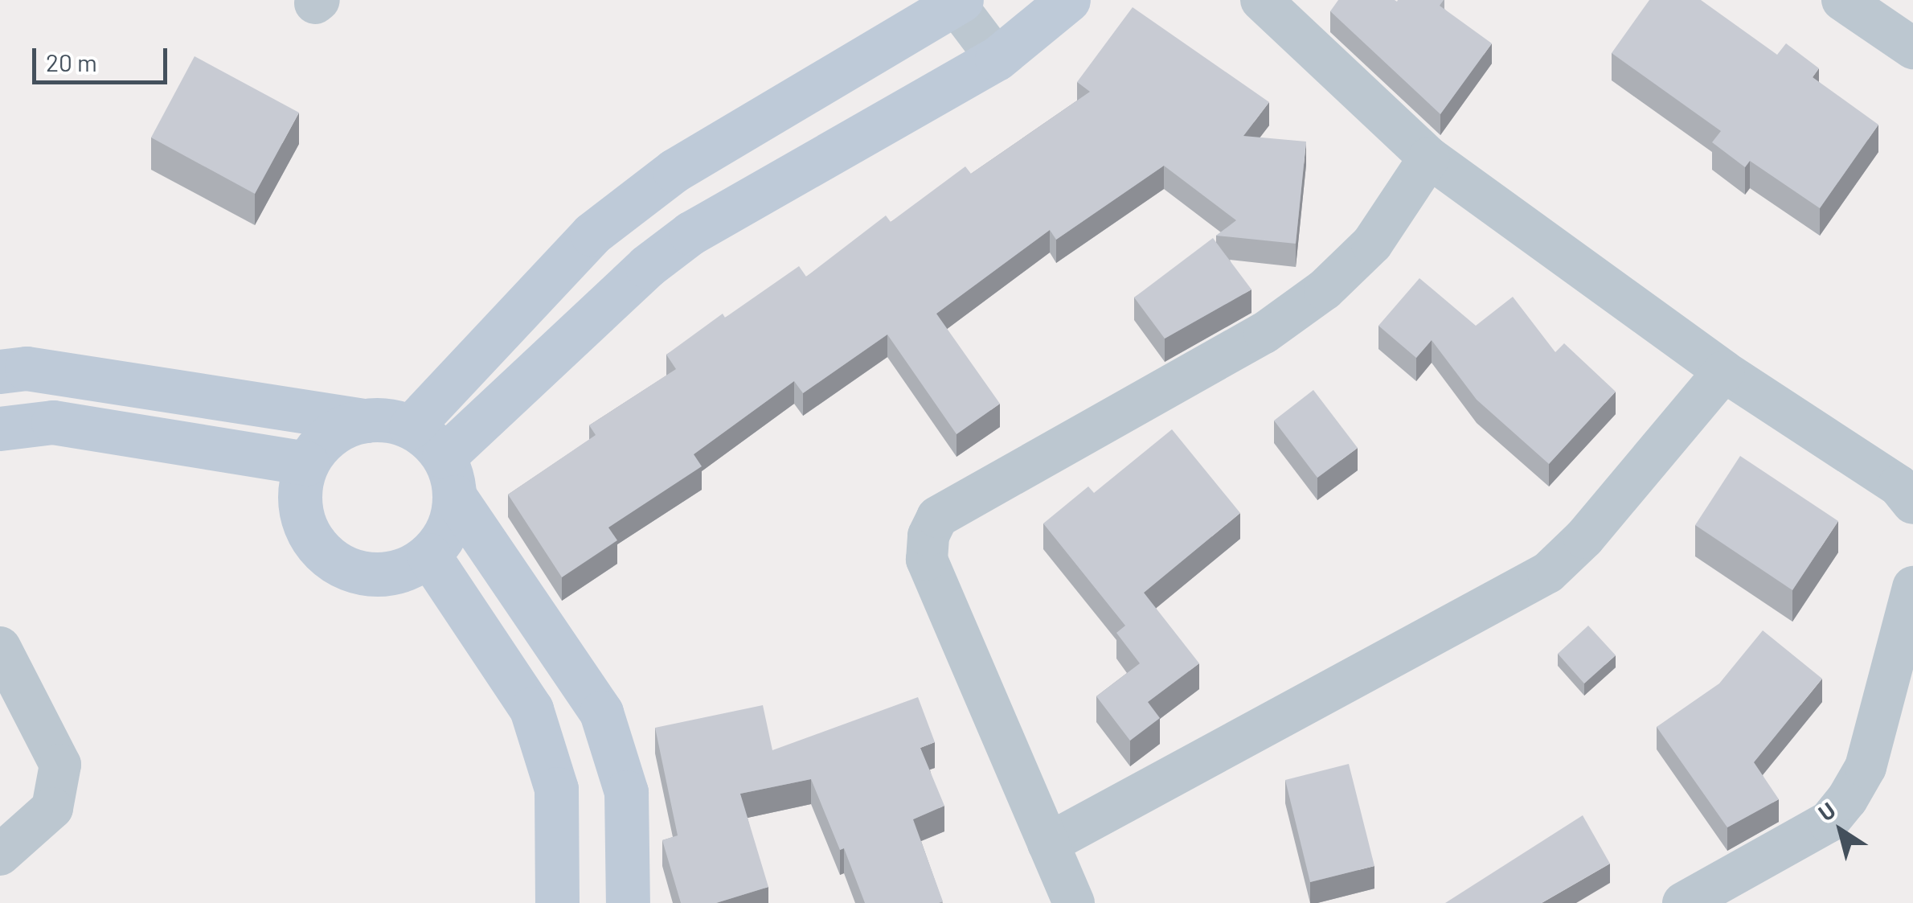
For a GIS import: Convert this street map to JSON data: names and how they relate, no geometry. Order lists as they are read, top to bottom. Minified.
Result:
{"scale_bar":"20 m","north":"top left"}
